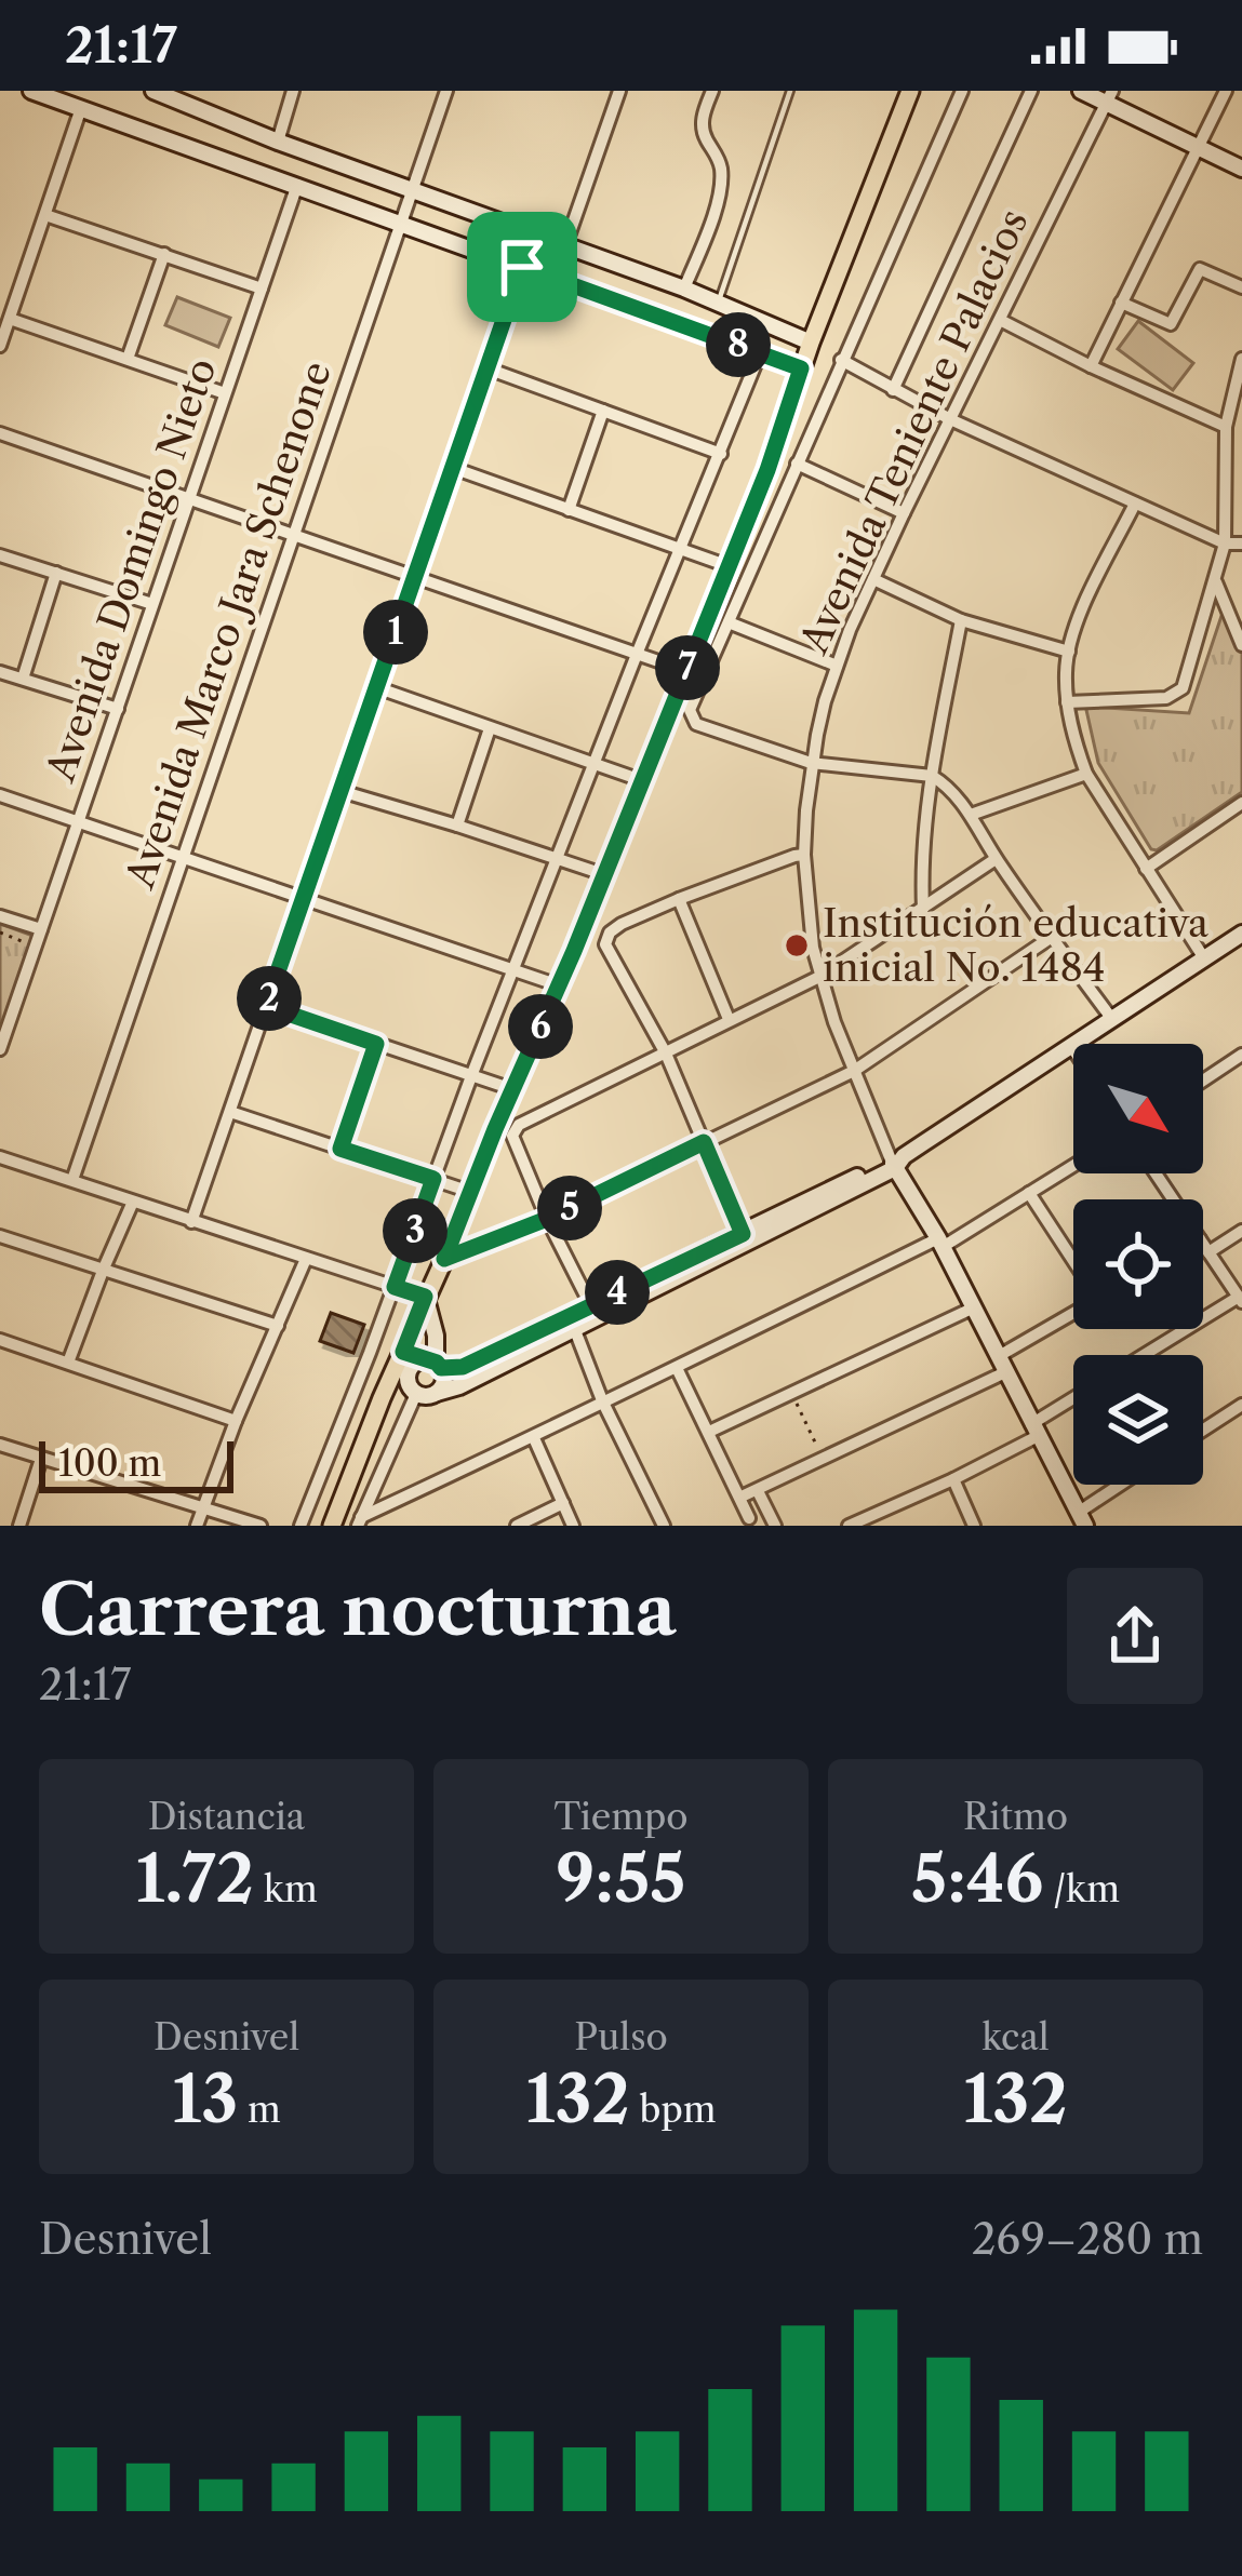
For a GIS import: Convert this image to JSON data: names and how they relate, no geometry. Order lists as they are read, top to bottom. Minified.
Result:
{"streets":{"street":["Avenida Teniente Palacios","Avenida Domingo Nieto","Avenida Marco Jara Schenone"]},"places":["Institución educativa inicial No. 1484"],"scale_bar":"100 m","north":"bottom right","page":{"status":"21:17","pins":["8","1","7","2","6","5","3","4"],"scale":"100 m","heading":["Carrera nocturna","21:17"],"stats":[["Distancia","1.72 km"],["Tiempo","9:55"],["Ritmo","5:46 /km"],["Desnivel","13 m"],["Pulso","132 bpm"],["kcal","132"]],"chart":["Desnivel","269–280 m"]}}
